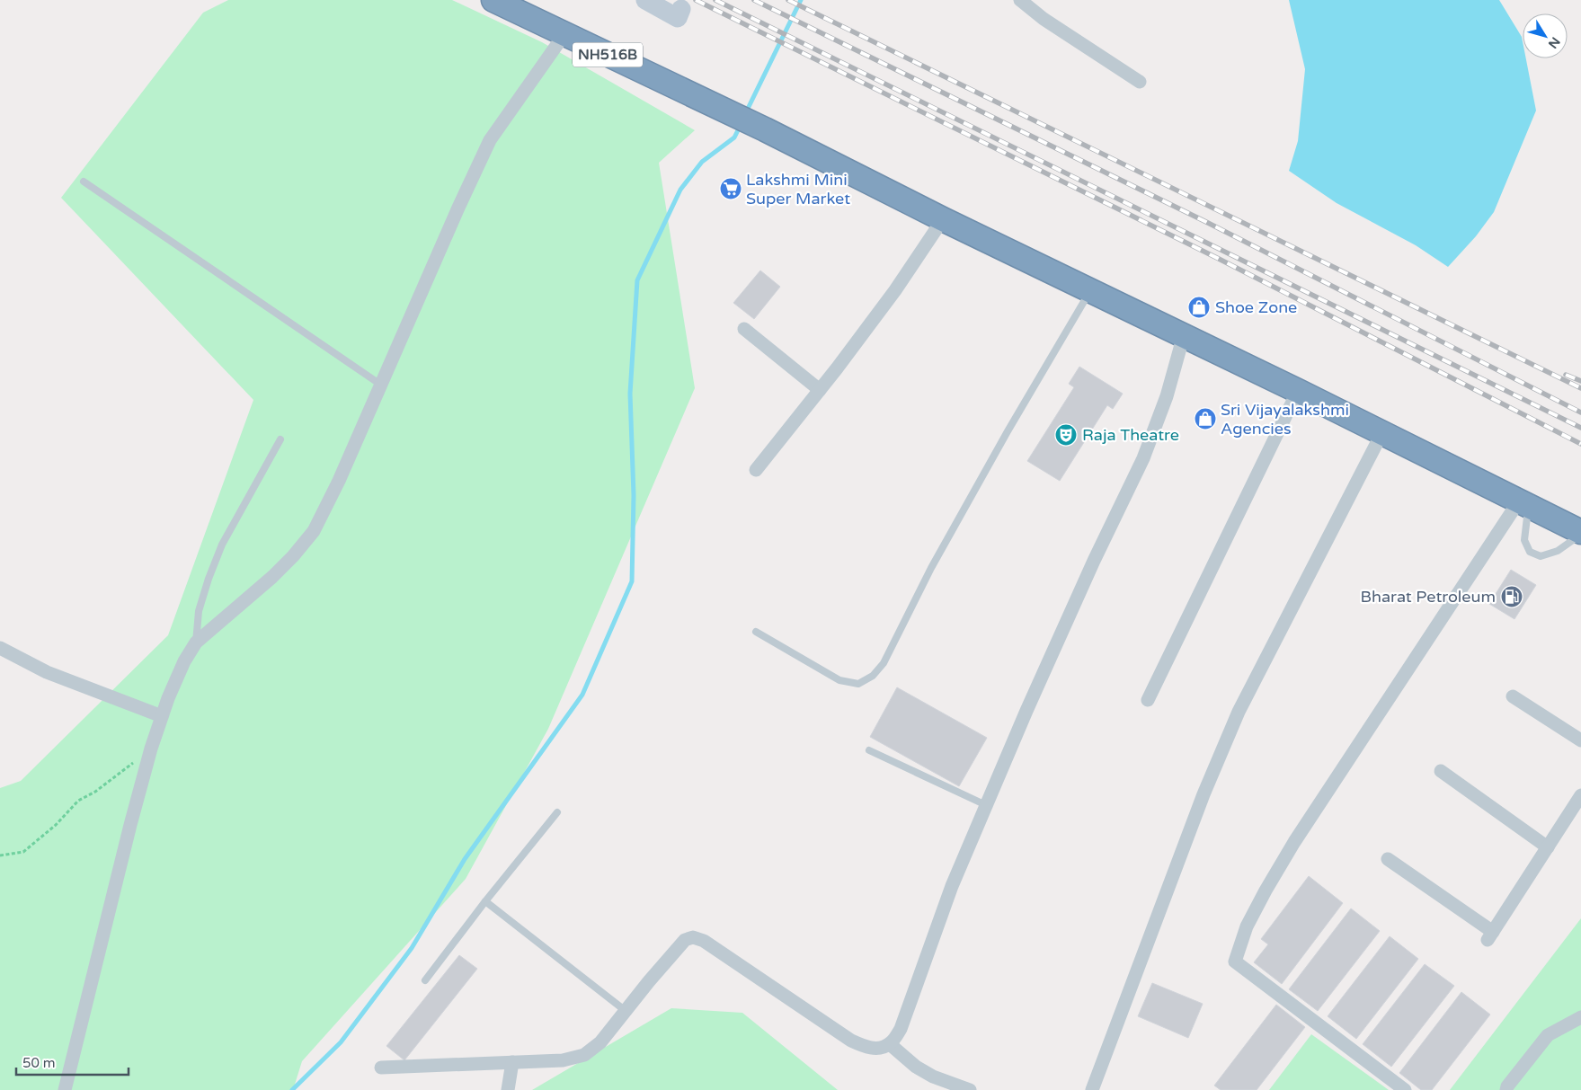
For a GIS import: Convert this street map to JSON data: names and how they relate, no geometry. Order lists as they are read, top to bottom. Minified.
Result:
{"streets":{"highway":["NH516B"]},"places":{"supermarket":["Lakshmi Mini Super Market"],"shop":["Shoe Zone","Sri Vijayalakshmi Agencies"],"theatre":["Raja Theatre"],"fuel station":["Bharat Petroleum"]},"scale_bar":"50 m","north":"bottom right"}
